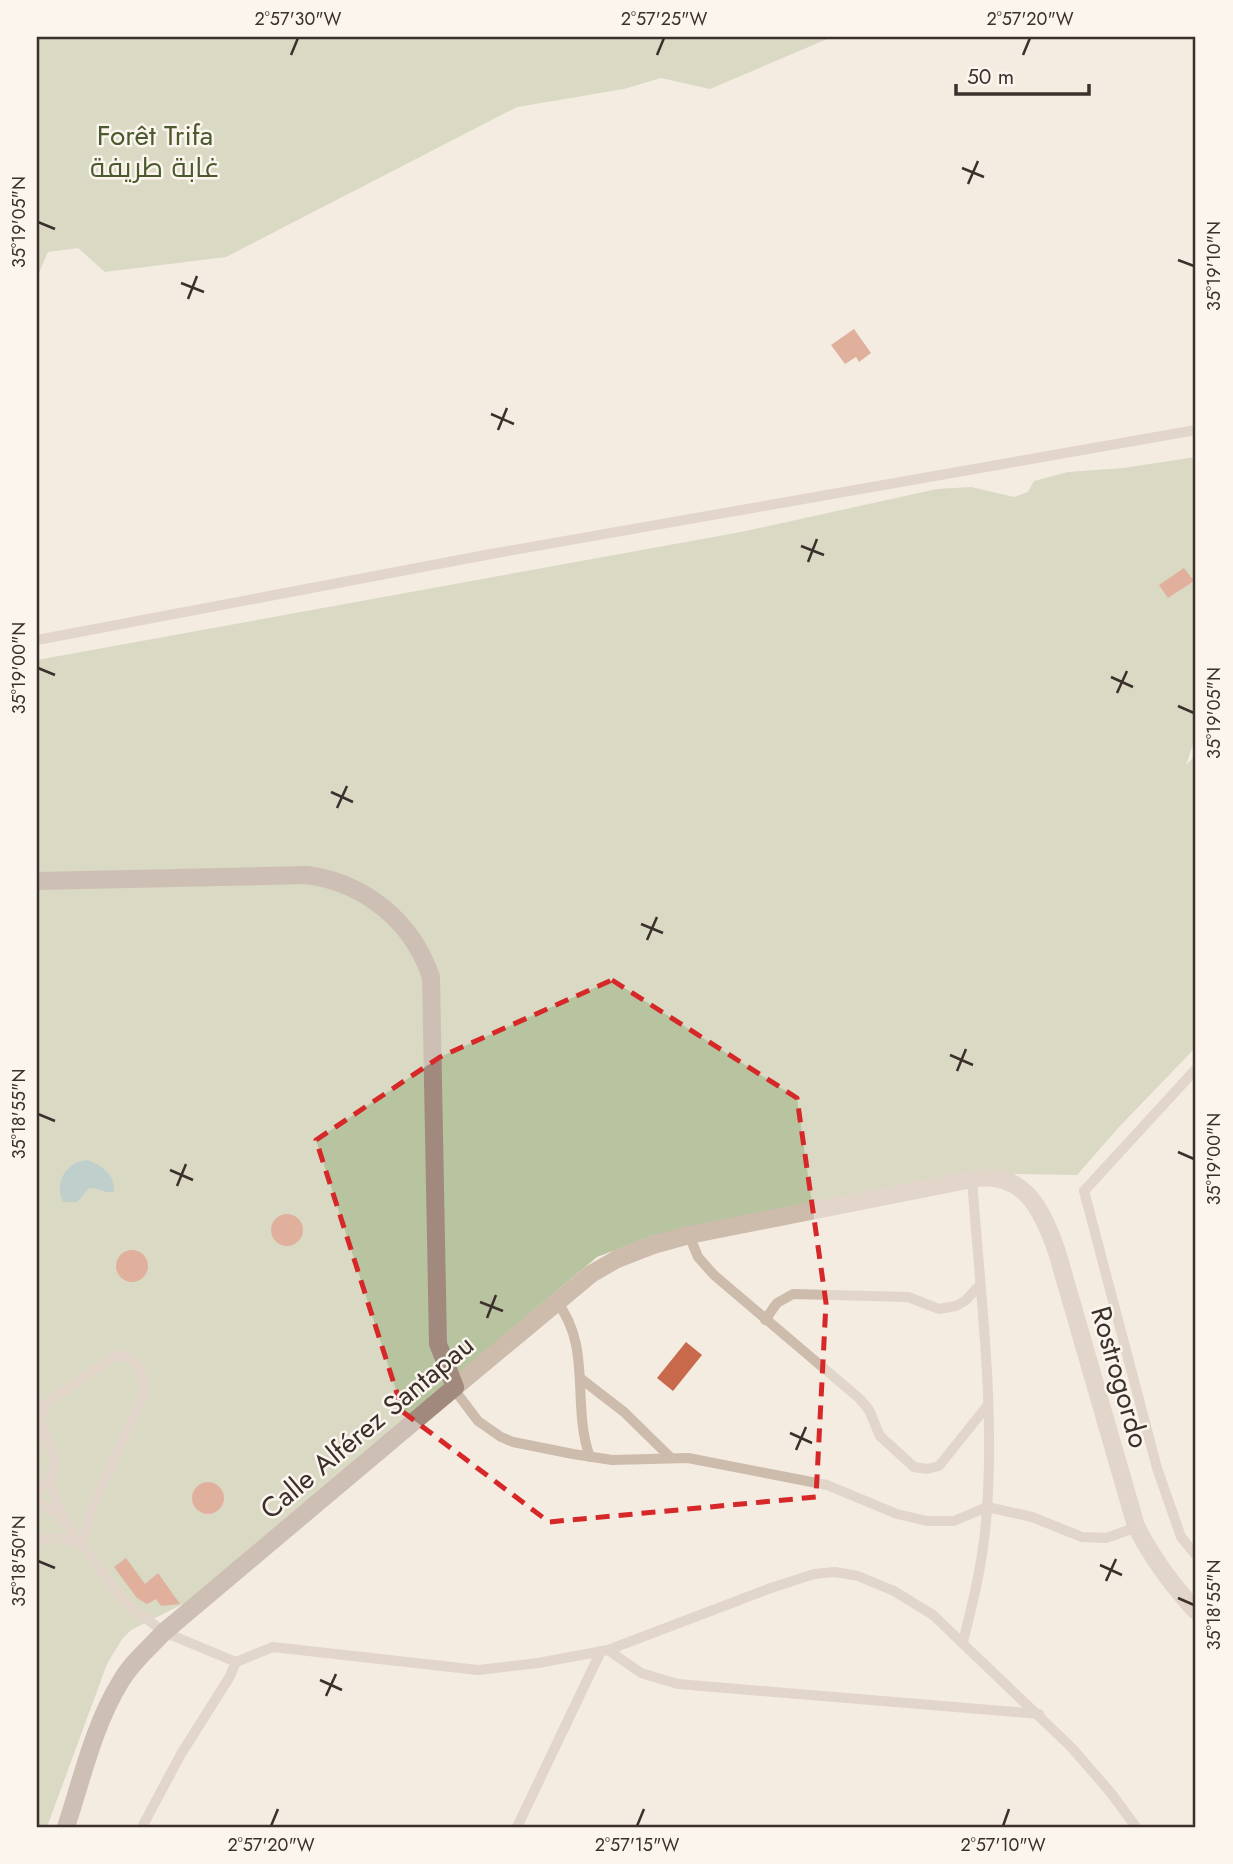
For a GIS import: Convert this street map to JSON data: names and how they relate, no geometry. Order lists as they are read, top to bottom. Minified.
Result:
{"streets":{"street":["Rostrogordo","Calle Alférez Santapau"]},"crossings":[["Rostrogordo","Calle Alférez Santapau"]],"parks":["Forêt Trifa غابة طريفة"],"scale_bar":"50 m","coordinates":["2°57'30\"W","2°57'25\"W","2°57'20\"W","35°19'05\"N","35°19'10\"N","35°19'00\"N","35°18'55\"N","35°18'50\"N","2°57'15\"W","2°57'10\"W"]}
